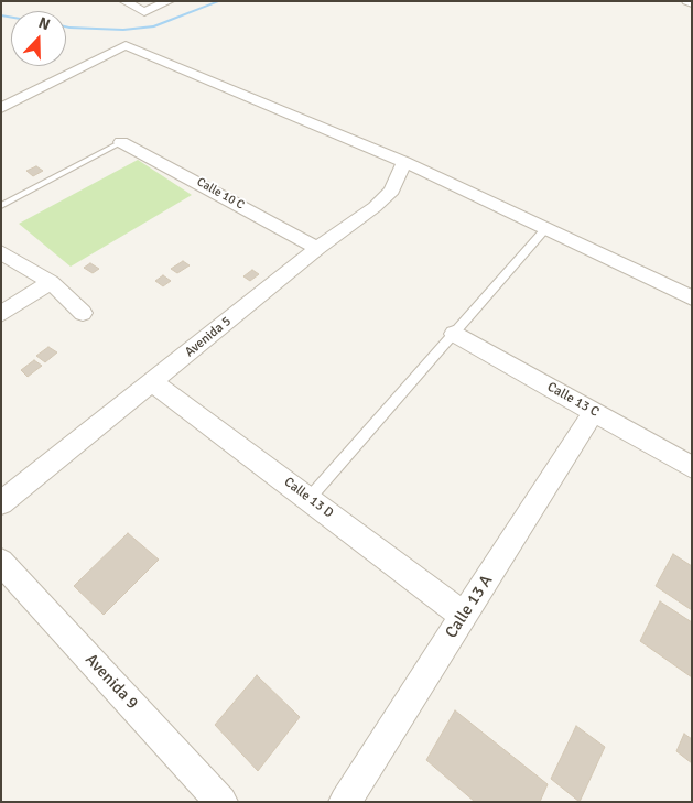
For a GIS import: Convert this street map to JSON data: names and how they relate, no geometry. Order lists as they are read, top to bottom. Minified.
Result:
{"streets":{"street":["Calle 10 C","Avenida 5","Calle 13 C","Calle 13 D","Calle 13 A","Avenida 9"]},"crossings":[["Calle 10 C","Avenida 5"],["Avenida 5","Calle 13 D"],["Calle 13 C","Calle 13 A"],["Calle 13 D","Calle 13 A"]],"north":"top"}
